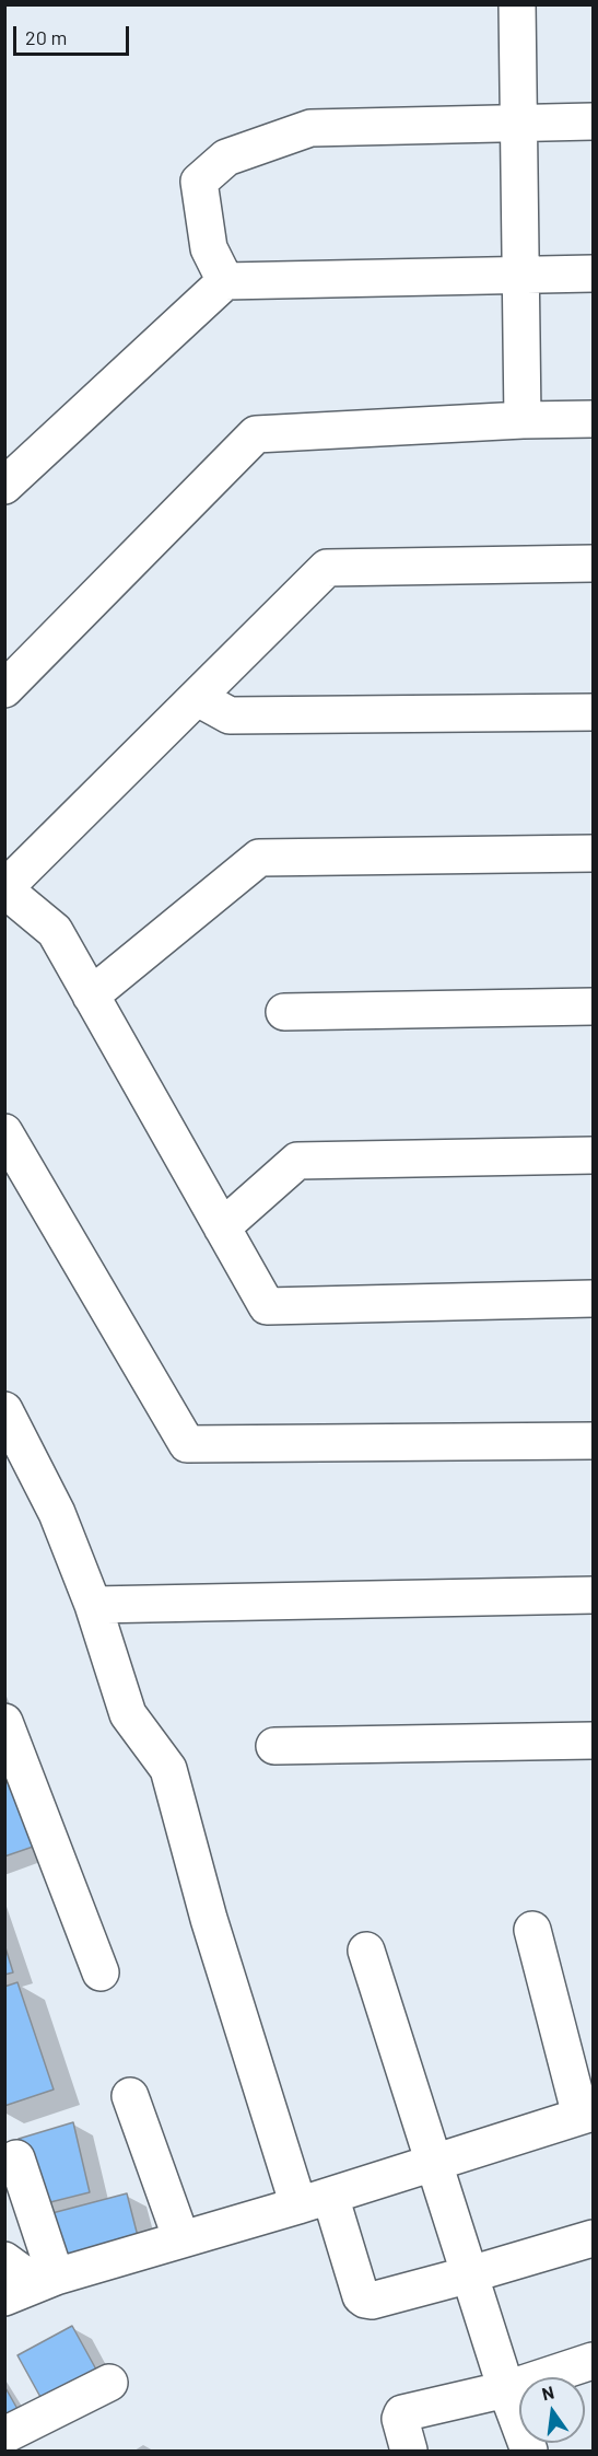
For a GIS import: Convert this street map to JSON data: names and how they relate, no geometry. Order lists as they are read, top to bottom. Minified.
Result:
{"scale_bar":"20 m","north":"top"}
